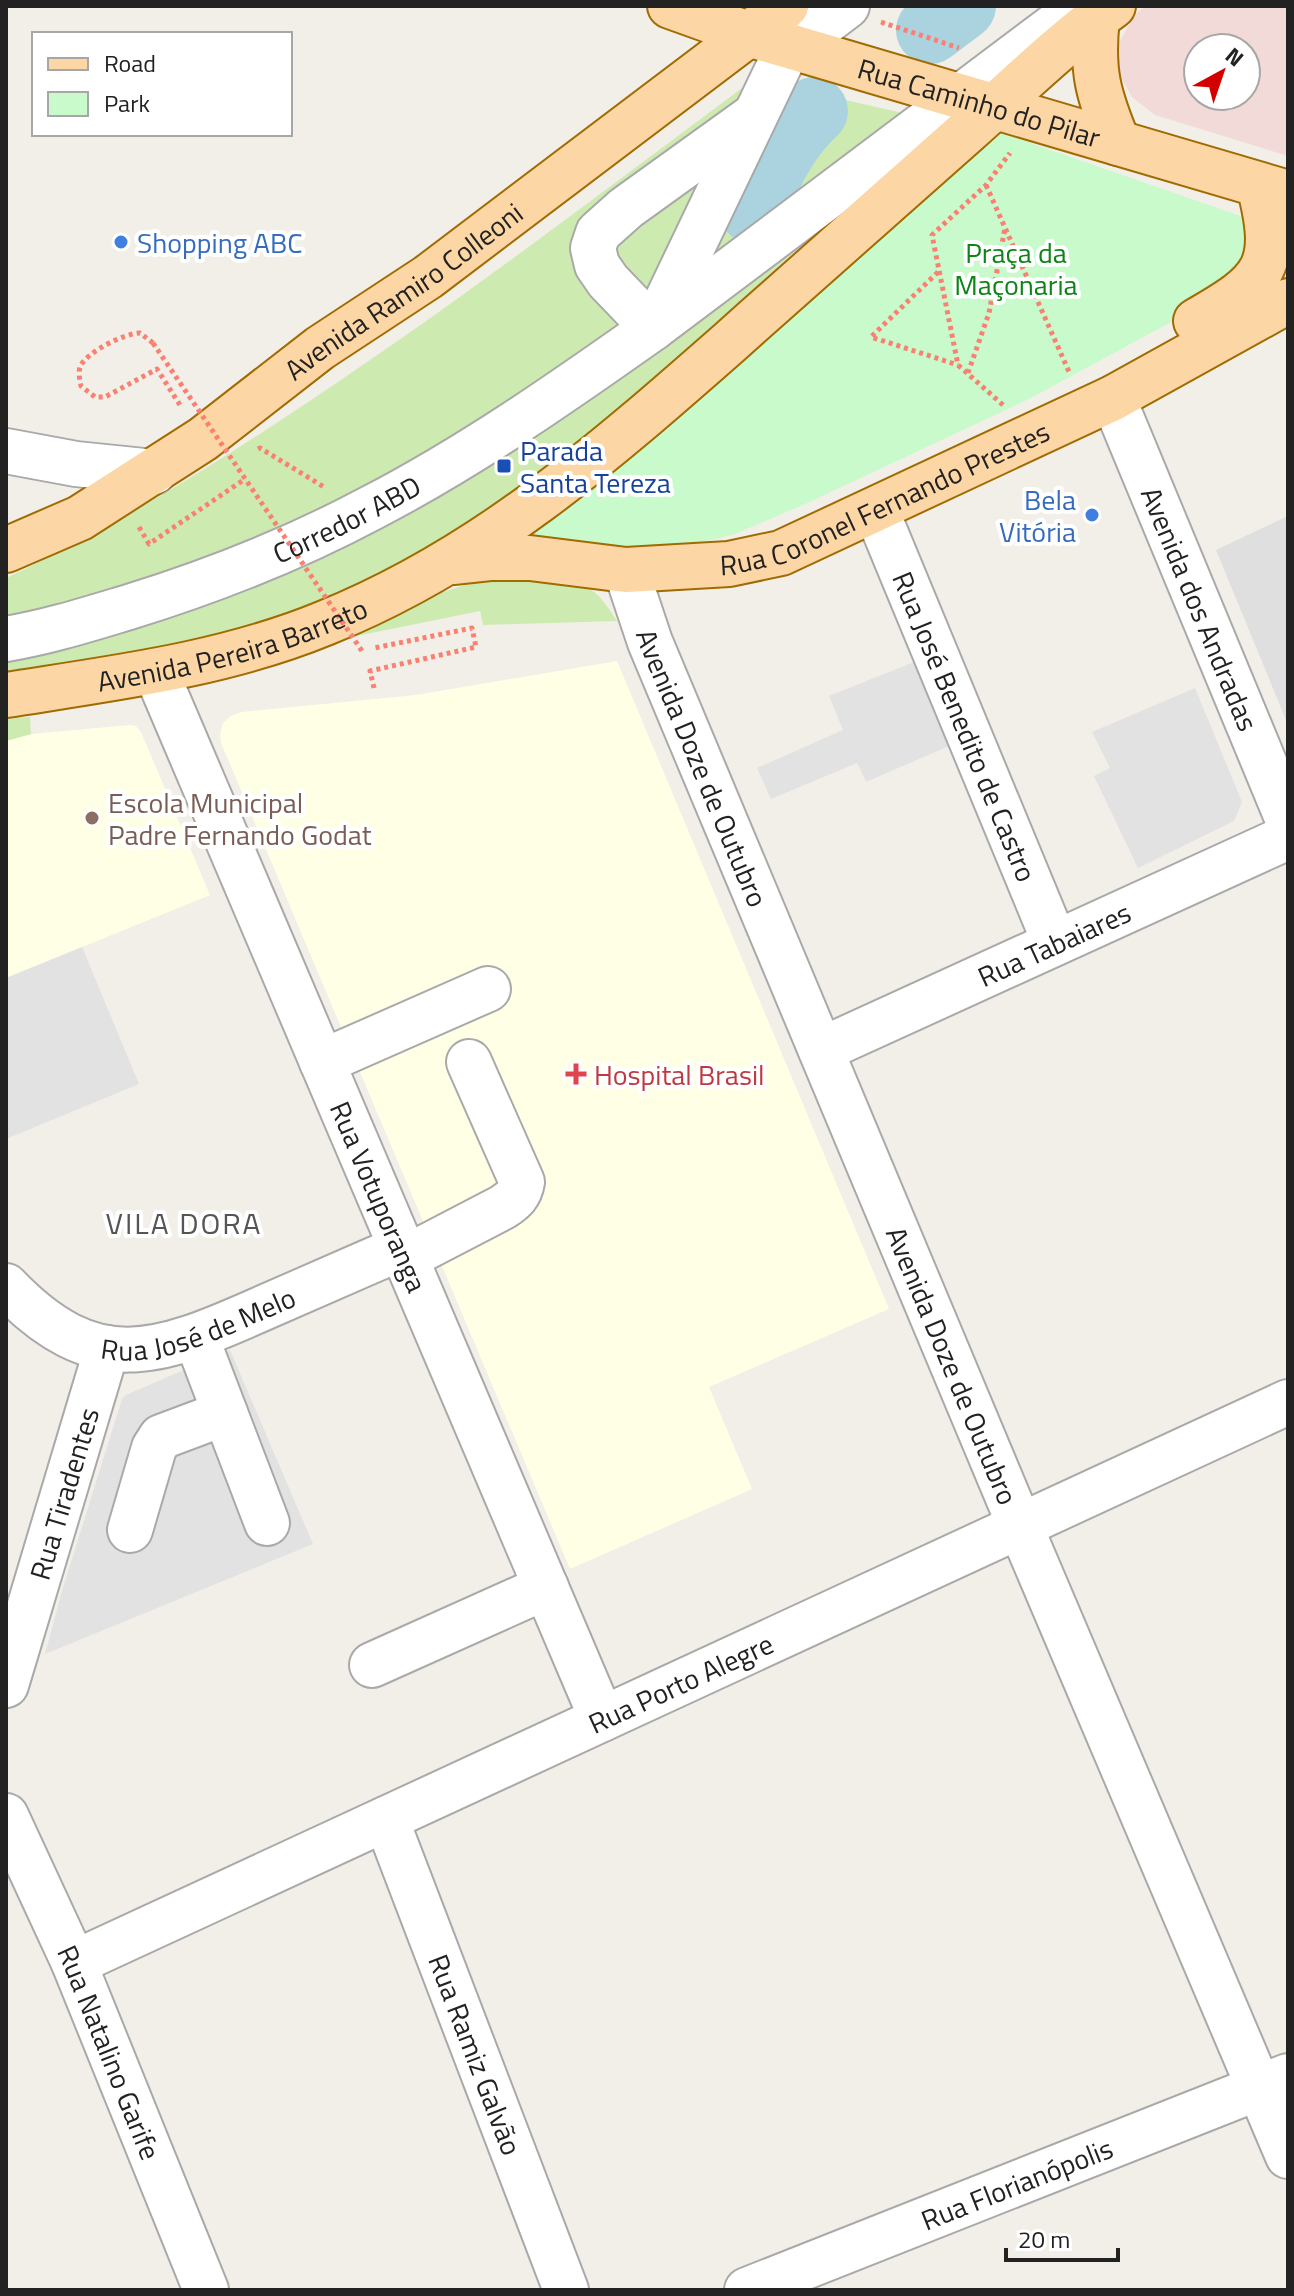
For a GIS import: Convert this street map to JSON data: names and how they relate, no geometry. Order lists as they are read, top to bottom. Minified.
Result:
{"streets":{"main road":["Rua Caminho do Pilar","Avenida Ramiro Colleoni","Rua Coronel Fernando Prestes","Avenida Pereira Barreto"],"street":["Corredor ABD","Avenida dos Andradas","Rua José Benedito de Castro","Avenida Doze de Outubro","Rua Tabaiares","Rua Votuporanga","Rua José de Melo","Rua Tiradentes","Rua Porto Alegre","Rua Natalino Garife","Rua Ramiz Galvão","Rua Florianópolis"]},"crossings":[["Rua Caminho do Pilar","Avenida Ramiro Colleoni"],["Rua Caminho do Pilar","Corredor ABD"],["Rua Coronel Fernando Prestes","Avenida dos Andradas"],["Rua Coronel Fernando Prestes","Avenida Pereira Barreto"],["Rua Coronel Fernando Prestes","Rua José Benedito de Castro"],["Rua Coronel Fernando Prestes","Avenida Doze de Outubro"],["Avenida Pereira Barreto","Rua Votuporanga"],["Rua José Benedito de Castro","Rua Tabaiares"],["Avenida Doze de Outubro","Rua Tabaiares"],["Avenida Doze de Outubro","Rua Porto Alegre"],["Avenida Doze de Outubro","Rua Florianópolis"],["Rua Votuporanga","Rua José de Melo"],["Rua Votuporanga","Rua Porto Alegre"],["Rua José de Melo","Rua Tiradentes"],["Rua Porto Alegre","Rua Natalino Garife"],["Rua Porto Alegre","Rua Ramiz Galvão"]],"districts":["VILA DORA"],"parks":["Praça da Maçonaria"],"places":{"other":["Shopping ABC","Bela Vitória","Escola Municipal Padre Fernando Godat"],"transit":["Parada Santa Tereza"],"health":["Hospital Brasil"]},"legend":["Road","Park"],"scale_bar":"20 m","north":"top right"}
